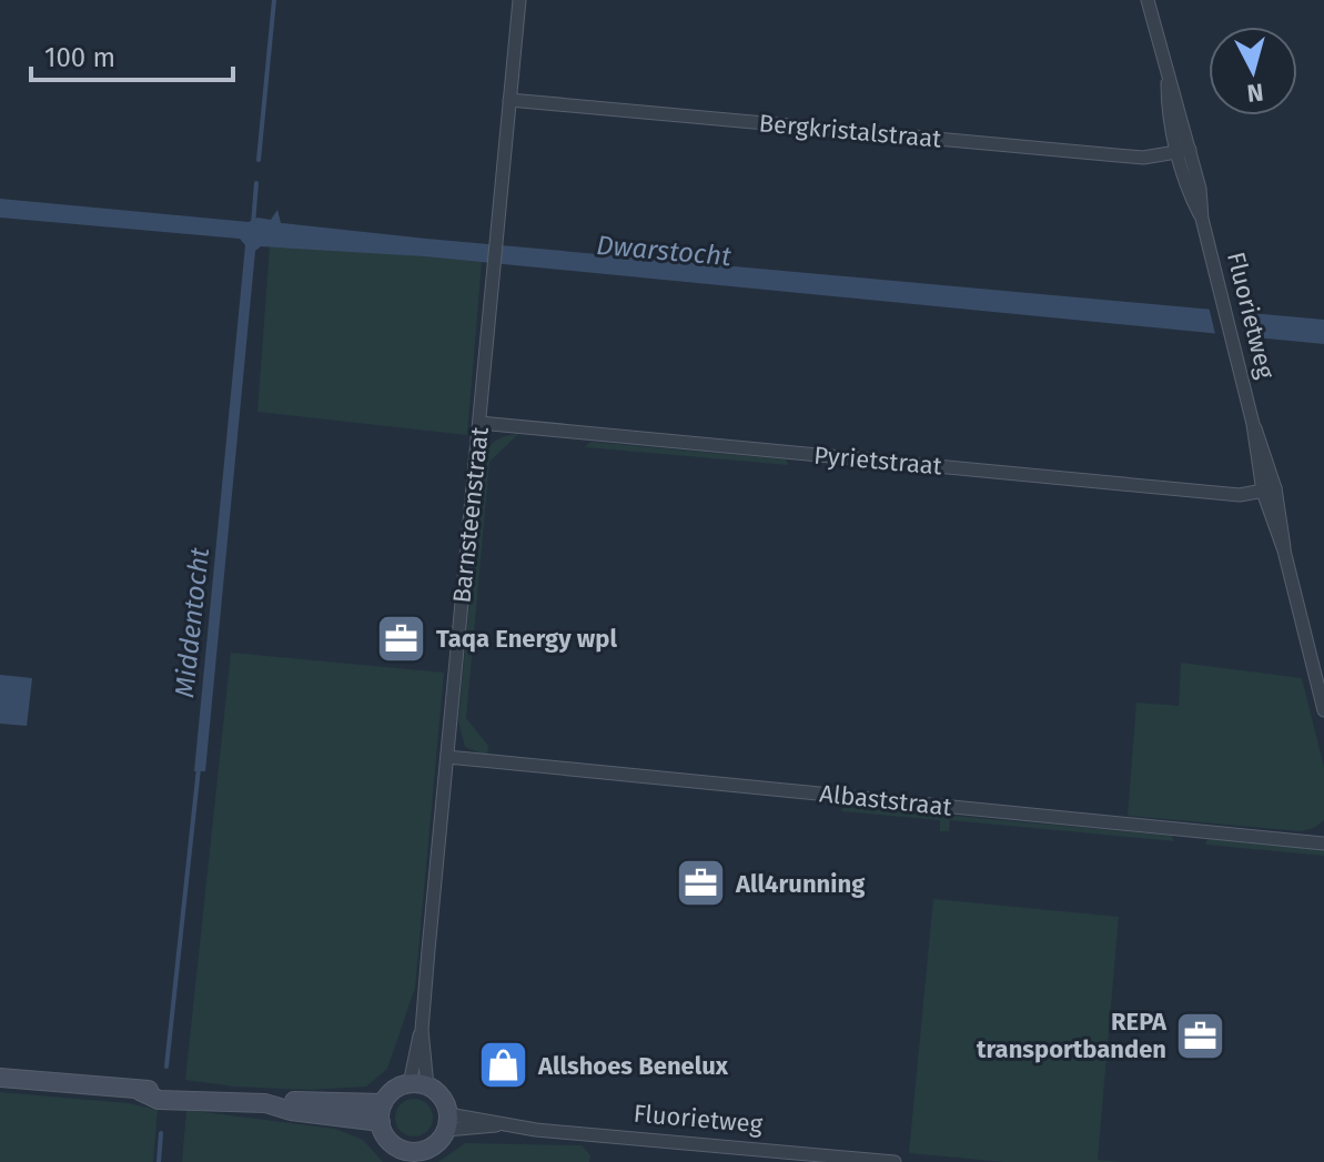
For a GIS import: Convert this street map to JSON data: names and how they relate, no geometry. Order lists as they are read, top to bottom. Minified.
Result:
{"streets":{"street":["Bergkristalstraat","Fluorietweg","Pyrietstraat","Barnsteenstraat","Albaststraat"]},"crossings":[["Bergkristalstraat","Fluorietweg"],["Bergkristalstraat","Barnsteenstraat"],["Fluorietweg","Pyrietstraat"],["Fluorietweg","Barnsteenstraat"],["Pyrietstraat","Barnsteenstraat"],["Barnsteenstraat","Albaststraat"]],"water":["Dwarstocht","Middentocht"],"places":{"office":["Taqa Energy wpl","All4running","REPA transportbanden"],"shop":["Allshoes Benelux"]},"scale_bar":"100 m","north":"bottom"}
